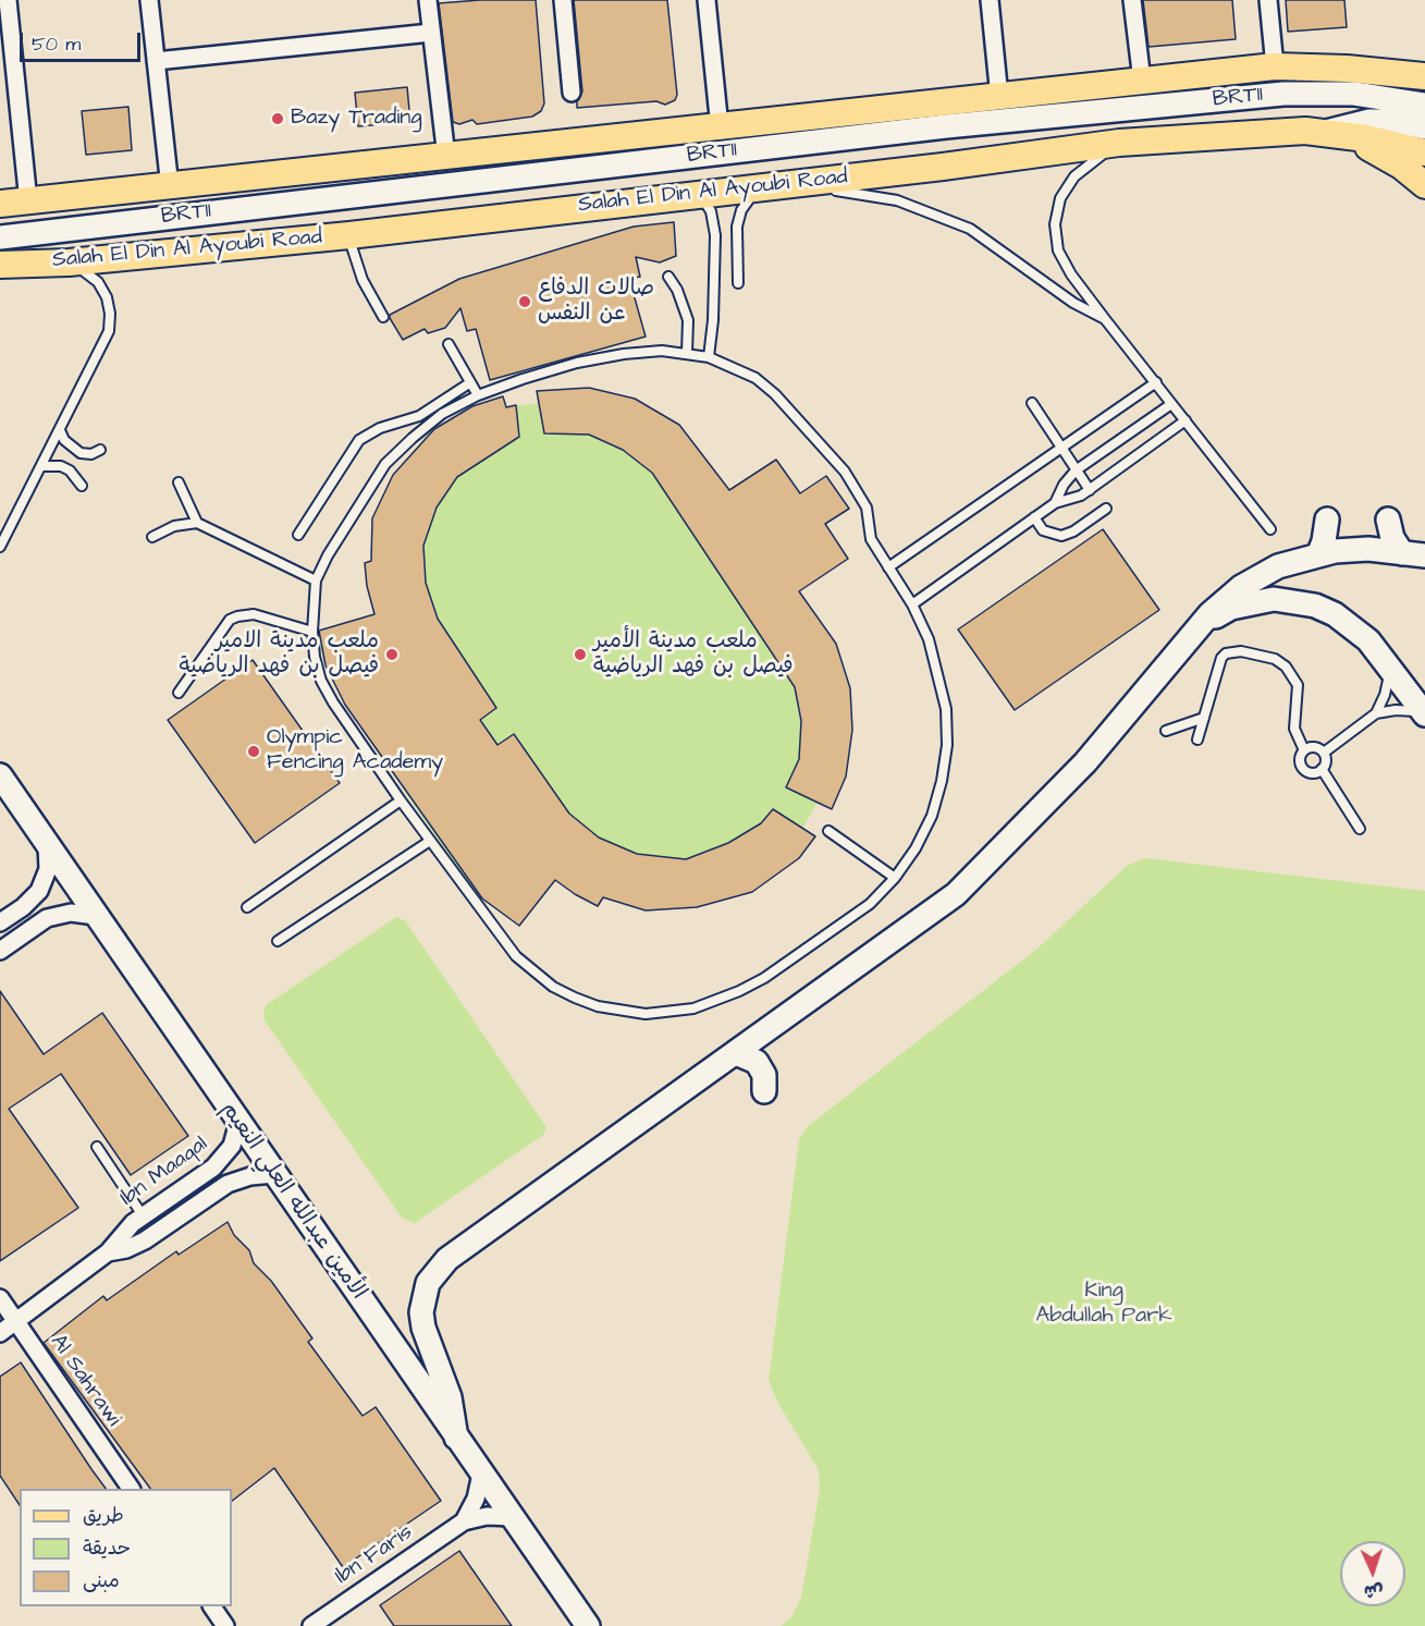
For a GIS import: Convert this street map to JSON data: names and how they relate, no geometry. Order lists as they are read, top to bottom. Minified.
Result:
{"streets":{"main road":["BRT11","Salah El Din Al Ayoubi Road","الأمين عبدالله العلي النعيم"],"street":["Ibn Maaqal","Al Sahrawi","Ibn Faris"]},"crossings":[["Ibn Maaqal","الأمين عبدالله العلي النعيم"],["Ibn Maaqal","Al Sahrawi"]],"parks":["King Abdullah Park"],"places":["Bazy Trading","صالات الدفاع عن النفس","ملعب مدينة الامير فيصل بن فهد الرياضية","ملعب مدينة الأمير فيصل بن فهد الرياضية","Olympic Fencing Academy"],"legend":["طريق","حديقة","مبنى"],"scale_bar":"50 m","north":"bottom"}
